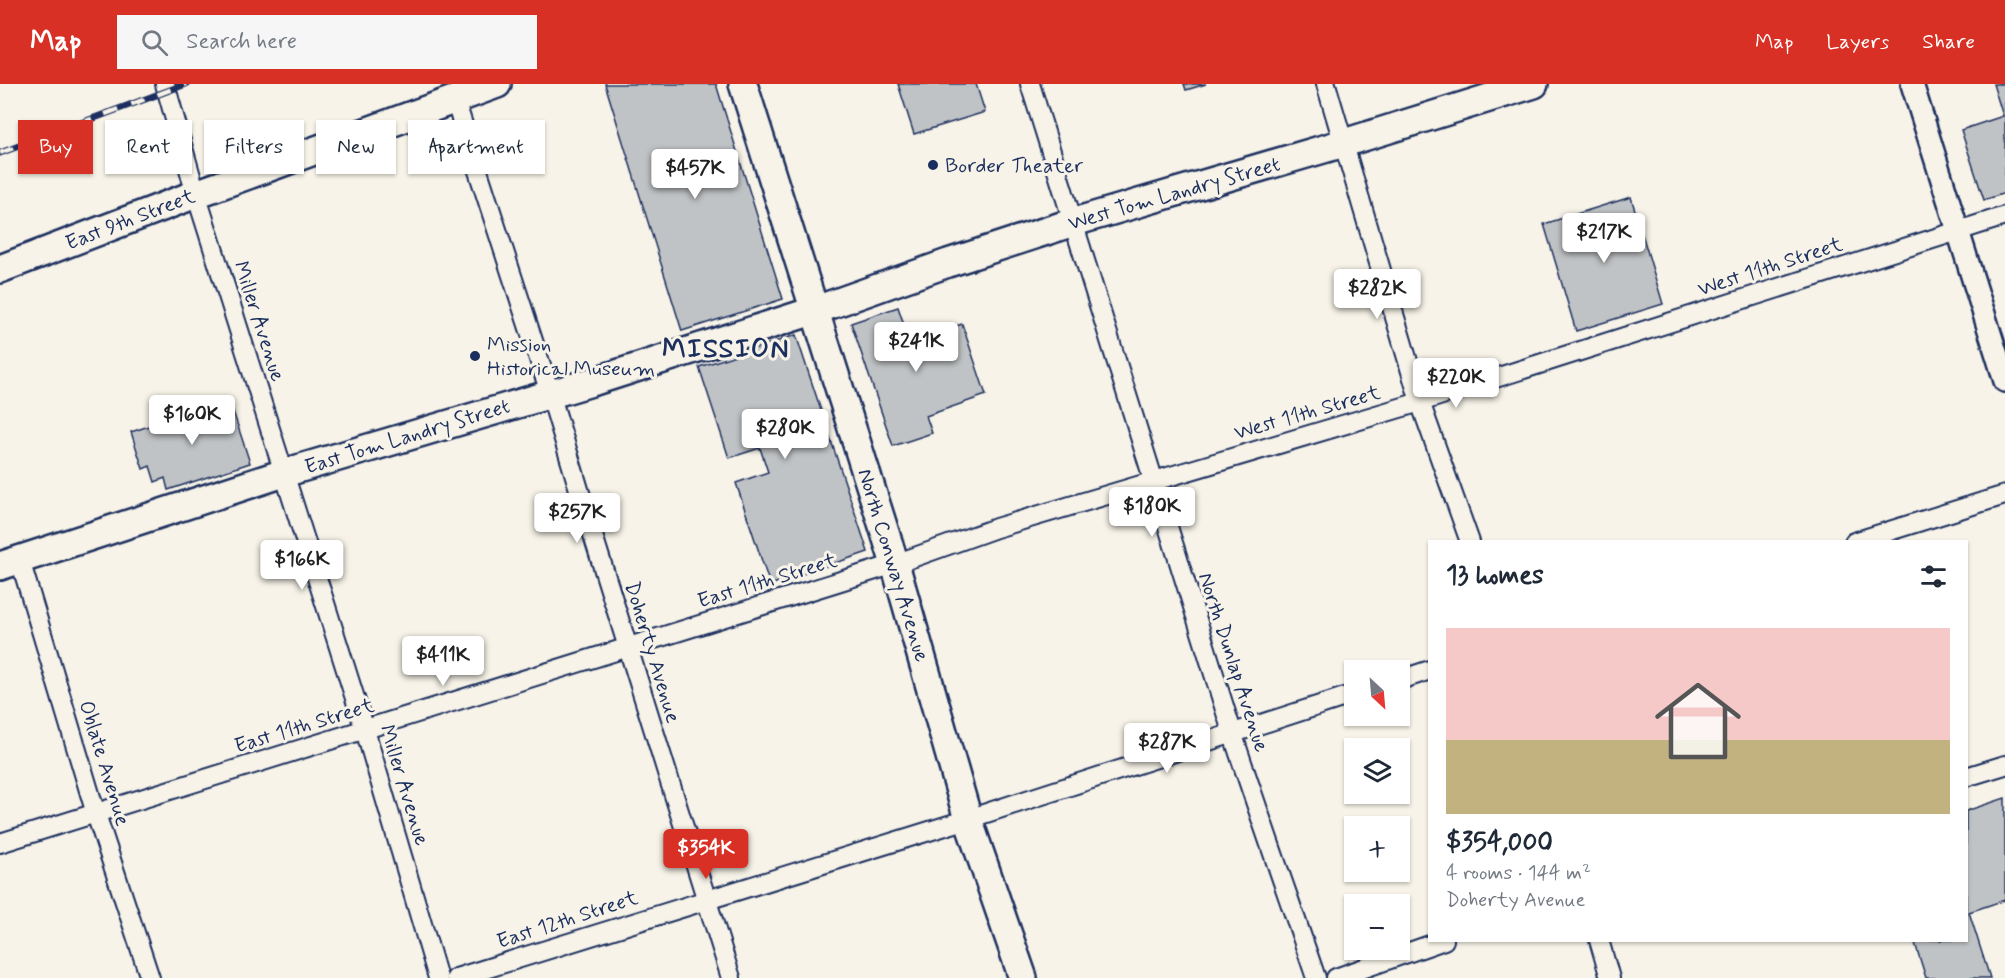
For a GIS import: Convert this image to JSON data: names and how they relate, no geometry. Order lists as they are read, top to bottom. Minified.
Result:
{"streets":{"main road":["West Tom Landry Street","East 9th Street","East Tom Landry Street","North Conway Avenue"],"street":["West 11th Street","Miller Avenue","East 11th Street","Doherty Avenue","North Dunlap Avenue","Oblate Avenue","East 12th Street"]},"crossings":[["West Tom Landry Street","East Tom Landry Street"],["West Tom Landry Street","North Conway Avenue"],["West Tom Landry Street","North Dunlap Avenue"],["East 9th Street","Miller Avenue"],["East 9th Street","Doherty Avenue"],["West 11th Street","North Conway Avenue"],["West 11th Street","East 11th Street"],["West 11th Street","North Dunlap Avenue"],["Miller Avenue","East Tom Landry Street"],["Miller Avenue","East 11th Street"],["East Tom Landry Street","North Conway Avenue"],["East Tom Landry Street","Doherty Avenue"],["East Tom Landry Street","Oblate Avenue"],["North Conway Avenue","East 11th Street"],["North Conway Avenue","East 12th Street"],["East 11th Street","Doherty Avenue"],["East 11th Street","Oblate Avenue"],["Doherty Avenue","East 12th Street"],["North Dunlap Avenue","East 12th Street"]],"districts":["MISSION"],"places":["Border Theater","Mission Historical Museum"],"north":"bottom right","page":{"header":"Map","search":"Search here","nav":["Map","Layers","Share"],"chip":["Buy","Rent","Filters","New","Apartment"],"price":["$457K","$217K","$282K","$241K","$220K","$160K","$280K","$180K","$257K","$166K","$411K","$287K","$354K"],"heading":"13 homes","list":[{"name":"$354,000","note":"4 rooms · 144 m² · Doherty Avenue"}],"map_buttons":["+","−"]}}
